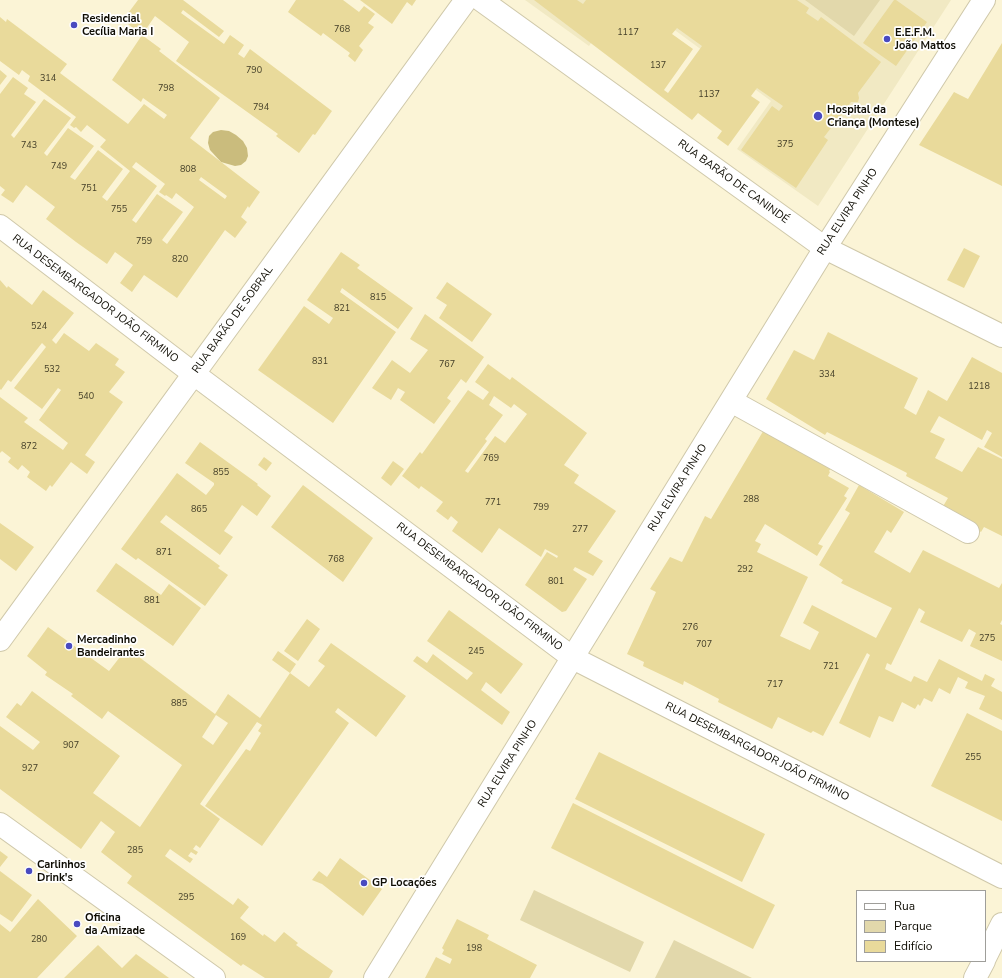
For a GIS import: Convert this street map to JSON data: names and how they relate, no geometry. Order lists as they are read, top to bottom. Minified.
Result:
{"streets":{"street":["RUA BARÃO DE CANINDÉ","RUA ELVIRA PINHO","RUA DESEMBARGADOR JOÃO FIRMINO","RUA BARÃO DE SOBRAL"]},"crossings":[["RUA BARÃO DE CANINDÉ","RUA ELVIRA PINHO"],["RUA ELVIRA PINHO","RUA DESEMBARGADOR JOÃO FIRMINO"],["RUA DESEMBARGADOR JOÃO FIRMINO","RUA BARÃO DE SOBRAL"]],"places":["Residencial Cecília Maria I","E.E.F.M. João Mattos","Hospital da Criança (Montese)","Mercadinho Bandeirantes","Carlinhos Drink's","GP Locações","Oficina da Amizade"],"house_numbers":["768","1117","137","790","314","798","1137","794","375","743","749","808","751","755","759","820","815","821","524","831","767","532","334","1218","540","872","769","855","288","771","799","865","277","871","768","292","801","881","276","275","707","245","721","717","885","907","255","927","285","295","169","280","198"],"legend":["Rua","Parque","Edifício"]}
